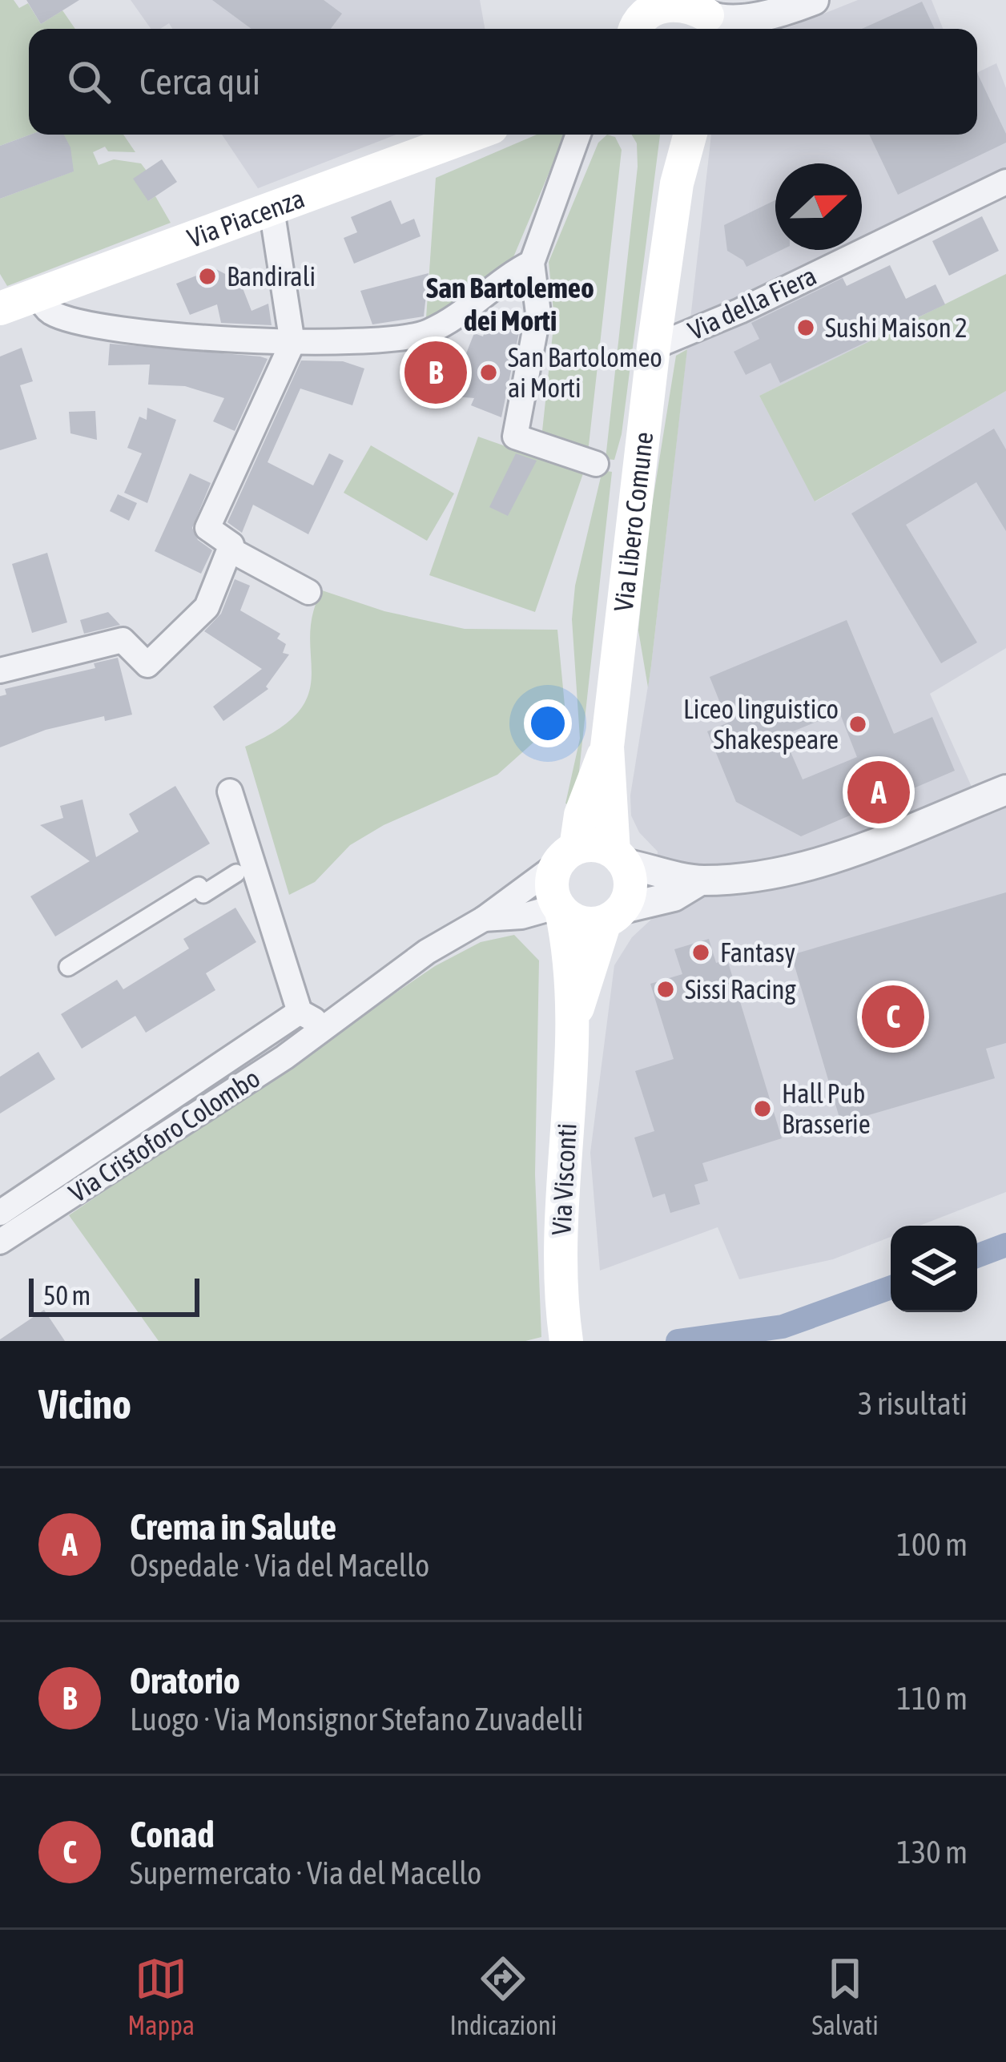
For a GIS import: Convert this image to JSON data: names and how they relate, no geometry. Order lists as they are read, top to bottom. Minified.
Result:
{"streets":{"main road":["Via Piacenza","Via Libero Comune","Via Visconti"],"street":["Via della Fiera","Via Cristoforo Colombo"]},"crossings":[["Via della Fiera","Via Libero Comune"],["Via Libero Comune","Via Cristoforo Colombo"],["Via Libero Comune","Via Visconti"],["Via Cristoforo Colombo","Via Visconti"]],"districts":["San Bartolemeo dei Morti"],"places":["Bandirali","Sushi Maison 2","San Bartolomeo ai Morti","Liceo linguistico Shakespeare","Fantasy","Sissi Racing","Hall Pub Brasserie"],"scale_bar":"50 m","north":"right","page":{"search":"Cerca qui","pins":["B","A","C"],"scale":"50 m","heading":["Vicino","3 risultati"],"list":[{"mark":"A","name":"Crema in Salute","note":"Ospedale · Via del Macello","value":"100 m"},{"mark":"B","name":"Oratorio","note":"Luogo · Via Monsignor Stefano Zuvadelli","value":"110 m"},{"mark":"C","name":"Conad","note":"Supermercato · Via del Macello","value":"130 m"}],"nav":["Mappa","Indicazioni","Salvati"]}}
